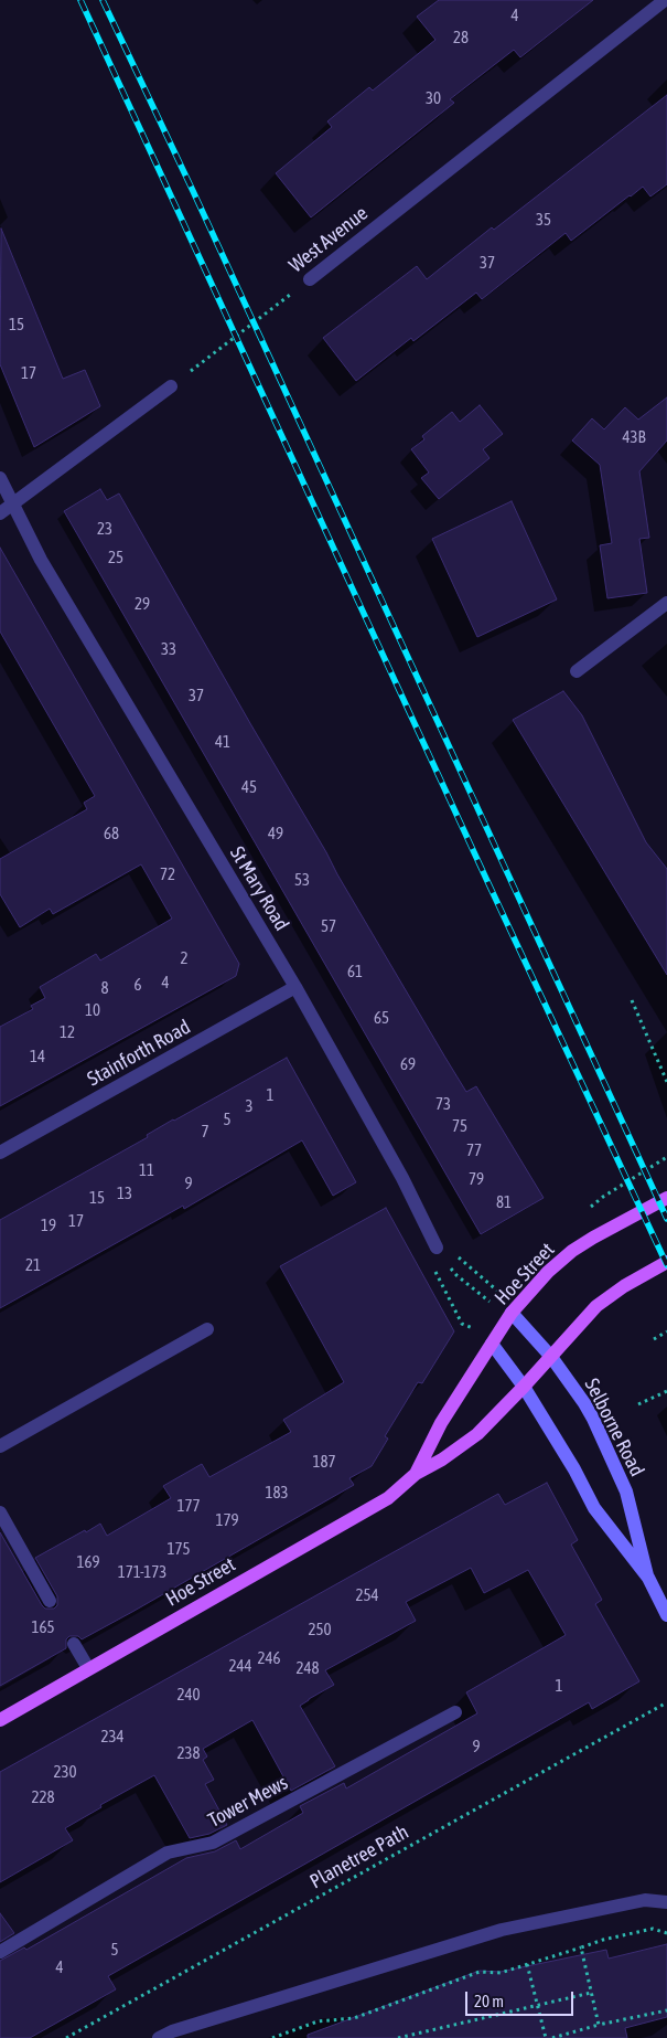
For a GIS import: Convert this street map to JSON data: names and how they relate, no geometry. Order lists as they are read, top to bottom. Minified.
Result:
{"streets":{"main road":["Hoe Street"],"street":["West Avenue","St Mary Road","Stainforth Road","Selborne Road","Tower Mews"],"path":["Planetree Path"]},"crossings":[["St Mary Road","Stainforth Road"],["Hoe Street","Selborne Road"]],"house_numbers":["4","28","30","35","37","15","17","43B","23","25","29","33","37","41","45","68","49","72","53","57","2","61","4","6","8","10","65","12","14","69","1","73","3","5","75","7","77","11","79","9","13","15","81","17","19","21","187","183","177","179","175","169","171-173","254","165","250","246","244","248","1","240","234","9","238","230","228","5","4"],"scale_bar":"20 m"}
